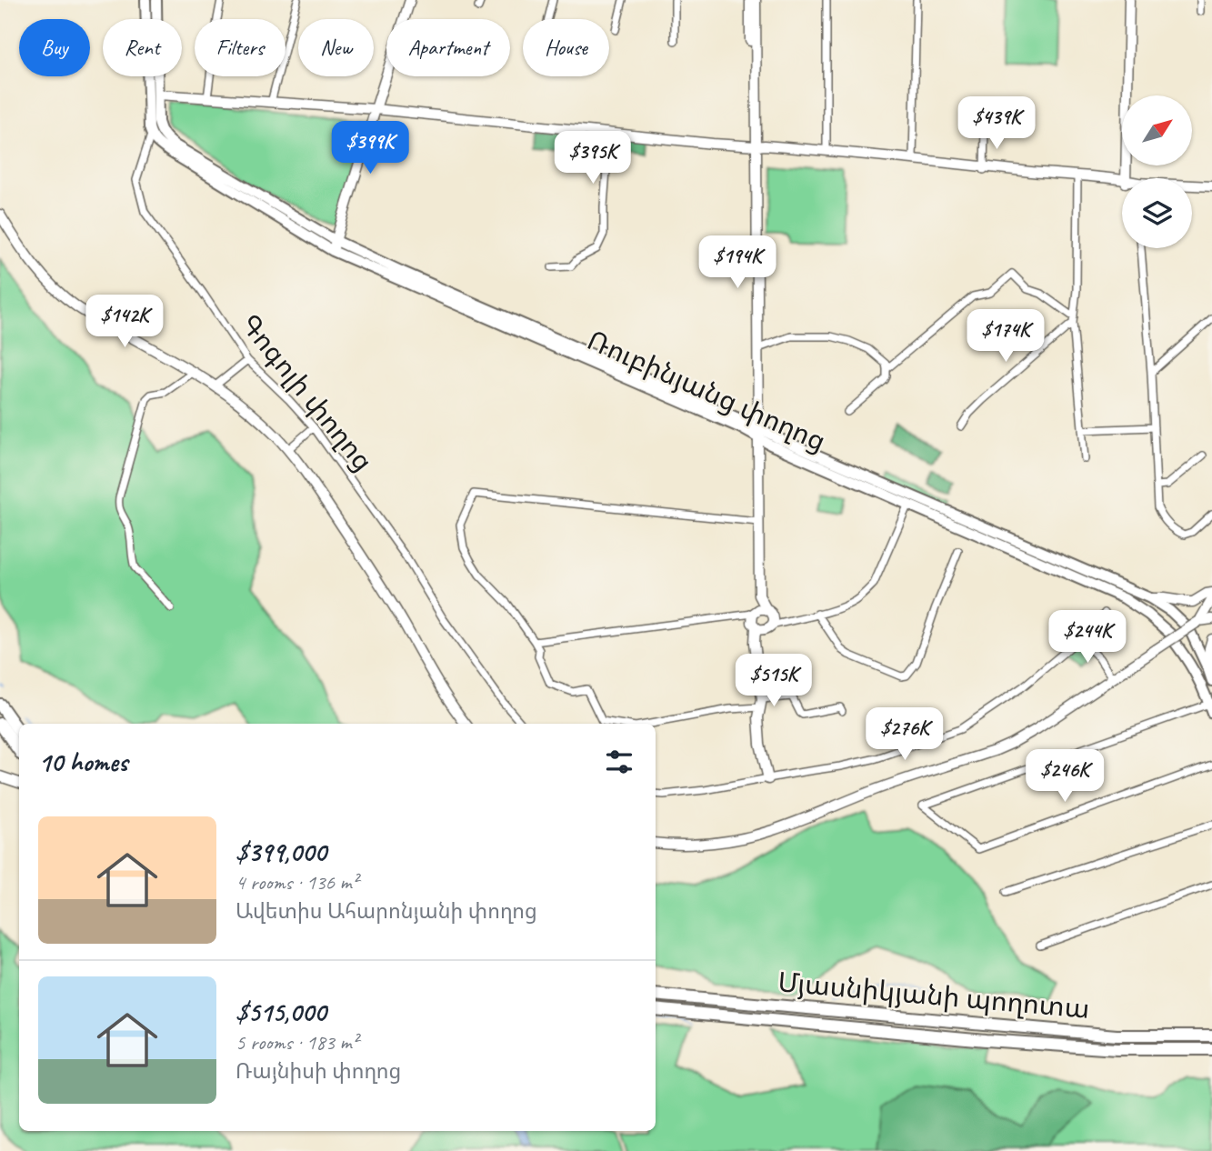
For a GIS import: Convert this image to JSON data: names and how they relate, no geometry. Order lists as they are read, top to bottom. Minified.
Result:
{"streets":{"highway":["Մյասնիկյանի պողոտա"],"main road":["Ռուբինյանց փողոց"],"street":["Գոգոլի փողոց"]},"crossings":[["Ռուբինյանց փողոց","Գոգոլի փողոց"]],"north":"top right","page":{"chip":["Buy","Rent","Filters","New","Apartment","House"],"price":["$439K","$399K","$395K","$194K","$142K","$174K","$244K","$515K","$276K","$246K"],"heading":"10 homes","list":[{"name":"$399,000","note":"4 rooms · 136 m² · Ավետիս Ահարոնյանի փողոց"},{"name":"$515,000","note":"5 rooms · 183 m² · Ռայնիսի փողոց"}]}}
